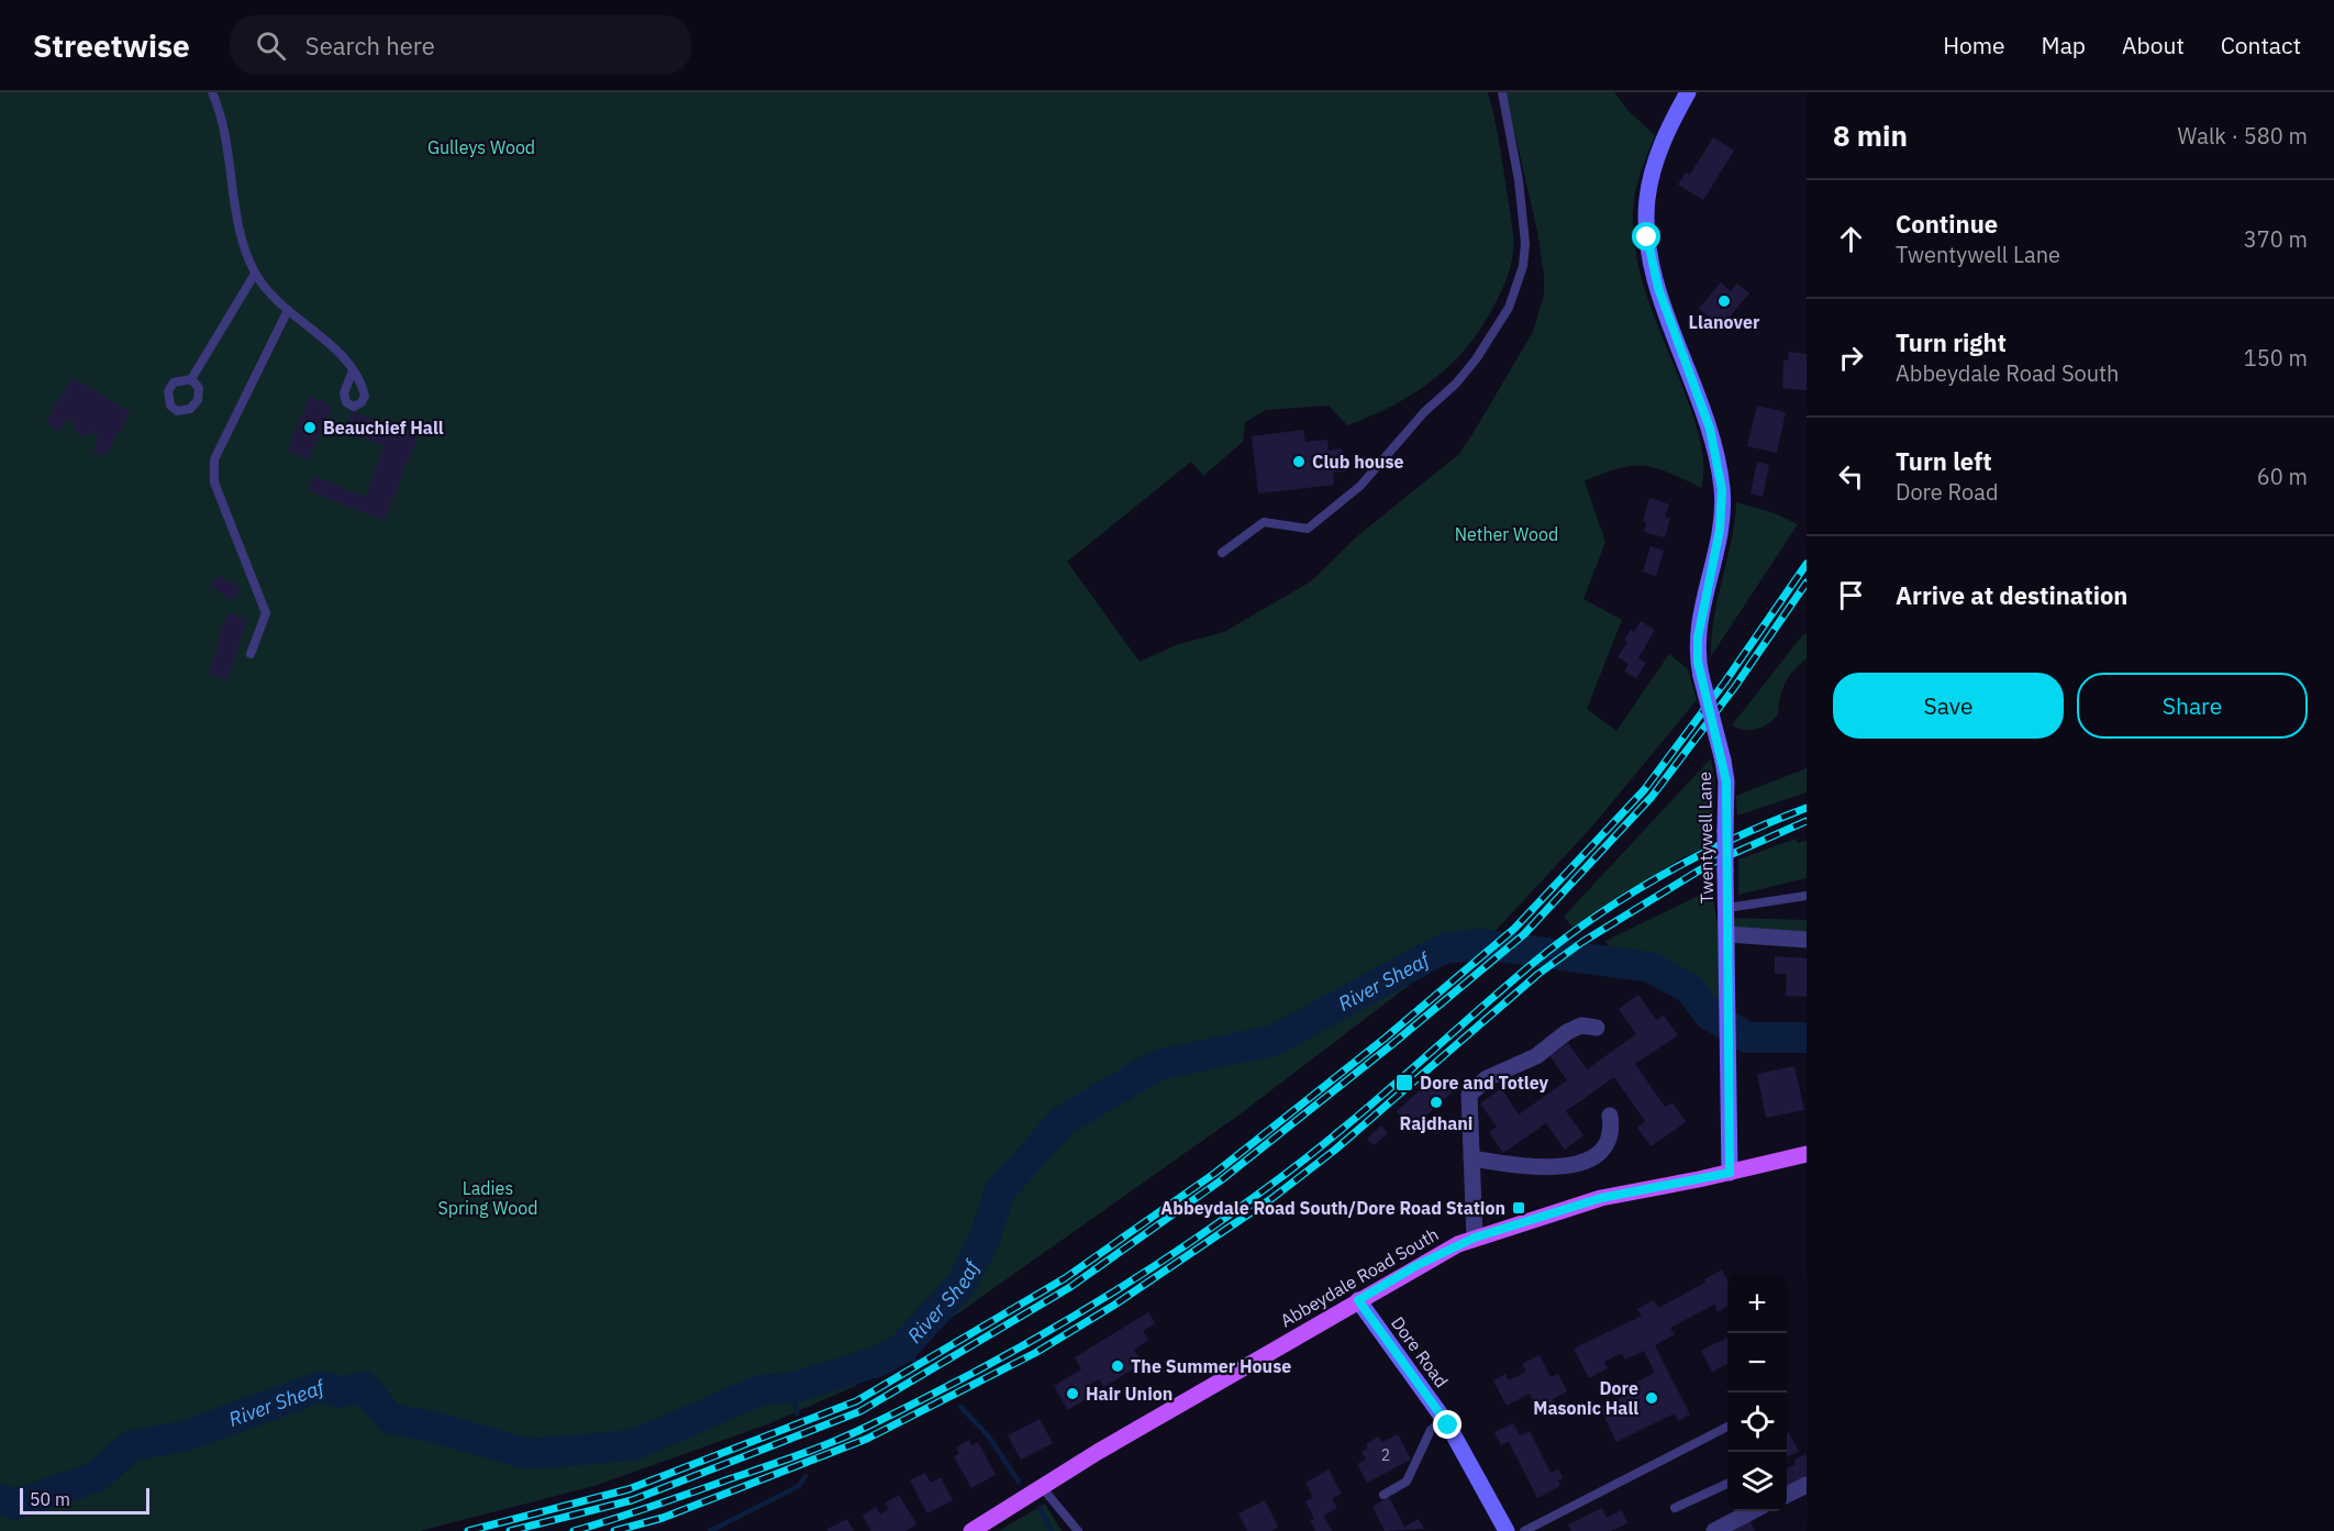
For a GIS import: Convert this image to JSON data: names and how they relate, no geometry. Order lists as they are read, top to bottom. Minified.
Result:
{"streets":{"main road":["Abbeydale Road South"],"street":["Twentywell Lane","Dore Road"]},"crossings":[["Twentywell Lane","Abbeydale Road South"],["Abbeydale Road South","Dore Road"]],"water":["River Sheaf"],"parks":["Gulleys Wood","Nether Wood","Ladies Spring Wood"],"places":{"other":["Llanover","Beauchief Hall","Club house","Rajdhani","The Summer House","Hair Union","Dore Masonic Hall"],"transit":["Dore and Totley","Abbeydale Road South/Dore Road Station"]},"house_numbers":["2"],"scale_bar":"50 m","page":{"header":"Streetwise","search":"Search here","nav":["Home","Map","About","Contact"],"heading":["8 min","Walk · 580 m"],"list":[["Continue","Twentywell Lane","370 m"],["Turn right","Abbeydale Road South","150 m"],["Turn left","Dore Road","60 m"],"Arrive at destination"],"buttons":["Save","Share"],"map_buttons":["+","−"],"scale":"50 m"}}
